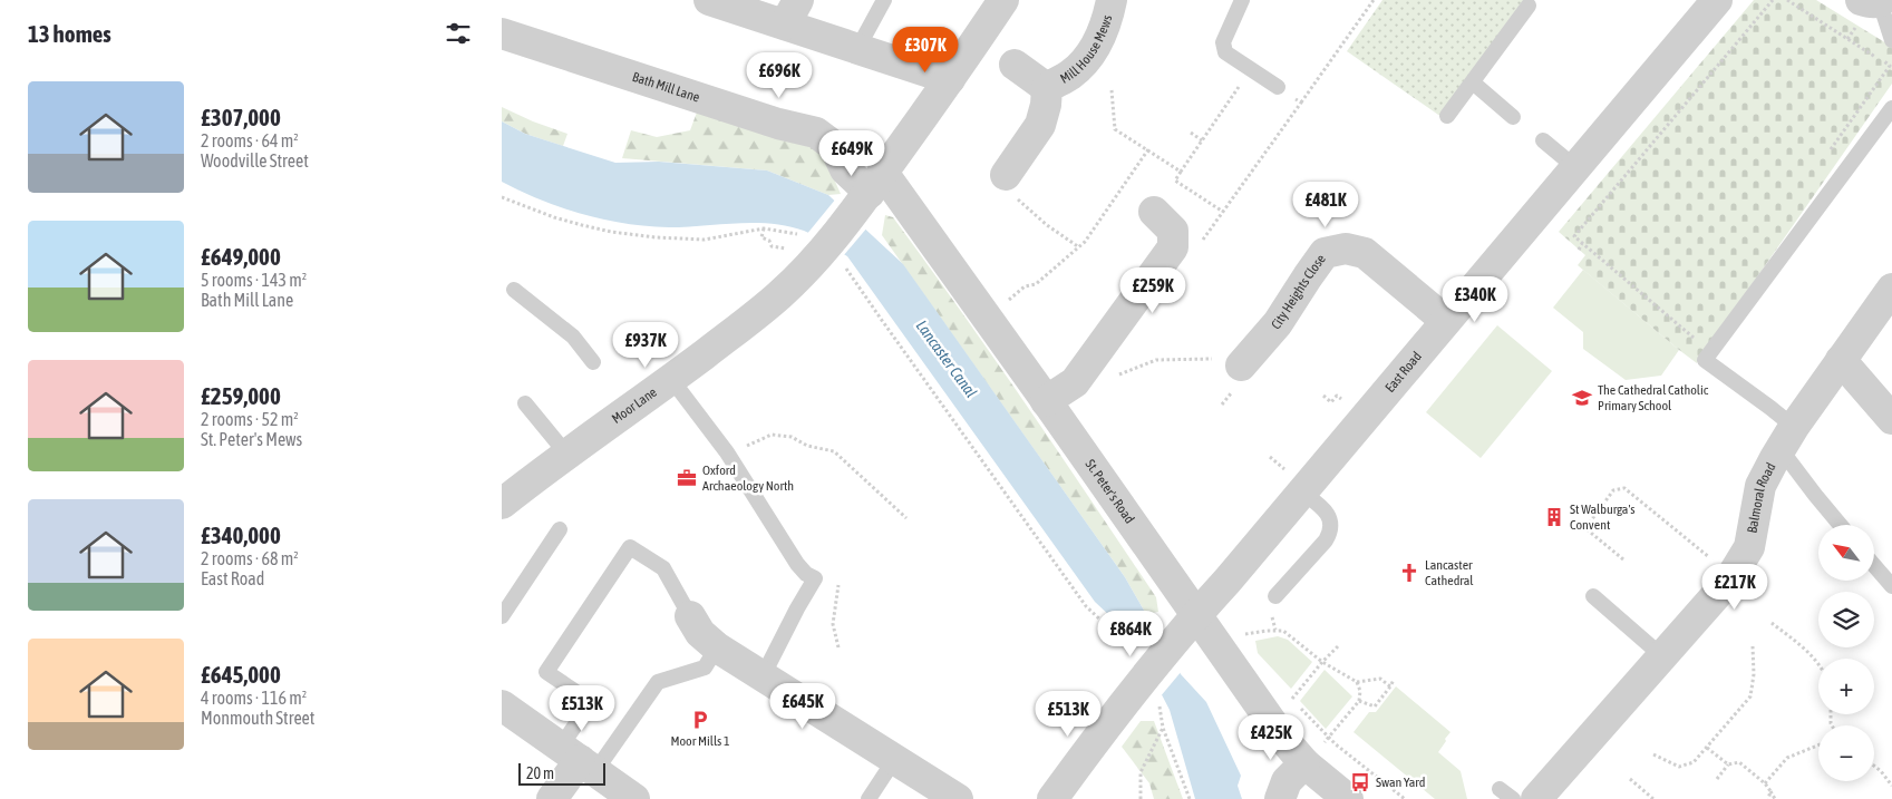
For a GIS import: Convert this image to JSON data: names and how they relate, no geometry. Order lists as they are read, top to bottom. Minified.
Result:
{"streets":{"street":["Mill House Mews","Bath Mill Lane","City Heights Close","East Road","Moor Lane","St. Peter's Road","Balmoral Road"]},"crossings":[["Bath Mill Lane","Moor Lane"],["Bath Mill Lane","St. Peter's Road"],["City Heights Close","East Road"],["East Road","St. Peter's Road"],["Moor Lane","St. Peter's Road"]],"water":["Lancaster Canal"],"places":{"school or university":["The Cathedral Catholic Primary School"],"office":["Oxford Archaeology North"],"building":["St Walburga's Convent"],"church":["Lancaster Cathedral"],"parking":["Moor Mills 1"],"bus stop":["Swan Yard"]},"scale_bar":"20 m","north":"top left","page":{"heading":"13 homes","price":["£307K","£696K","£649K","£481K","£259K","£340K","£937K","£217K","£864K","£645K","£513K","£513K","£425K"],"list":[{"name":"£307,000","note":"2 rooms · 64 m² · Woodville Street"},{"name":"£649,000","note":"5 rooms · 143 m² · Bath Mill Lane"},{"name":"£259,000","note":"2 rooms · 52 m² · St. Peter's Mews"},{"name":"£340,000","note":"2 rooms · 68 m² · East Road"},{"name":"£645,000","note":"4 rooms · 116 m² · Monmouth Street"}],"map_buttons":["+","−"],"scale":"20 m"}}
